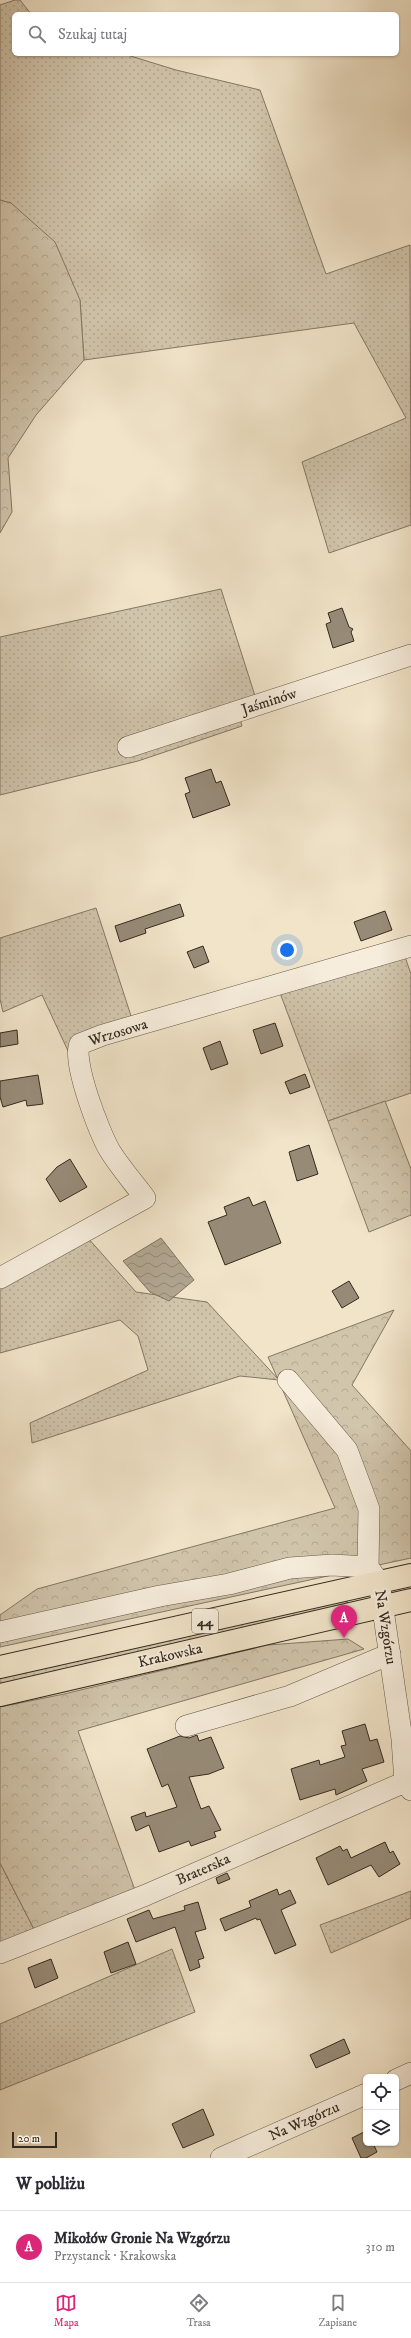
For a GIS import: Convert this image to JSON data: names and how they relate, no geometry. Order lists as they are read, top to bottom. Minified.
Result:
{"streets":{"main road":["44","Krakowska"],"street":["Jaśminów","Wrzosowa","Na Wzgórzu","Braterska"]},"crossings":[["Na Wzgórzu","Krakowska"],["Na Wzgórzu","Braterska"]],"scale_bar":"20 m","page":{"search":"Szukaj tutaj","pins":"A","scale":"20 m","heading":"W pobliżu","list":[{"mark":"A","name":"Mikołów Gronie Na Wzgórzu","note":"Przystanek · Krakowska","value":"310 m"}],"nav":["Mapa","Trasa","Zapisane"]}}
